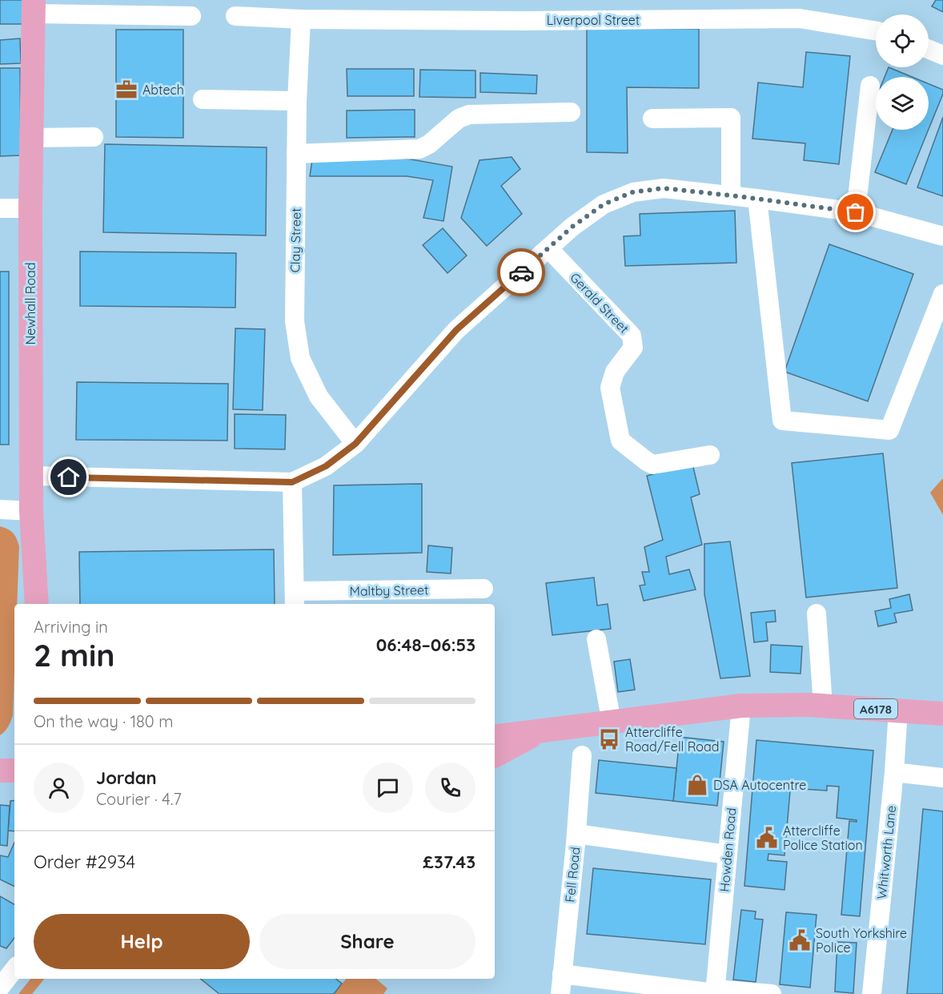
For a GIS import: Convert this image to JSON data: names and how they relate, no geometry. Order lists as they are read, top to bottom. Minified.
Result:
{"streets":{"main road":["Newhall Road","A6178"],"street":["Liverpool Street","Clay Street","Gerald Street","Maltby Street","Howden Road","Whitworth Lane","Fell Road"]},"crossings":[["Liverpool Street","Clay Street"],["A6178","Howden Road"],["A6178","Whitworth Lane"]],"places":{"office":["Abtech"],"bus stop":["Attercliffe Road/Fell Road"],"shop":["DSA Autocentre"],"public building":["Attercliffe Police Station","South Yorkshire Police"]},"page":{"heading":["2 min","Arriving in","06:48–06:53"],"panel":["Jordan","Courier · 4.7","Order #2934","£37.43"],"bar":"On the way · 180 m","buttons":["Help","Share"]}}
